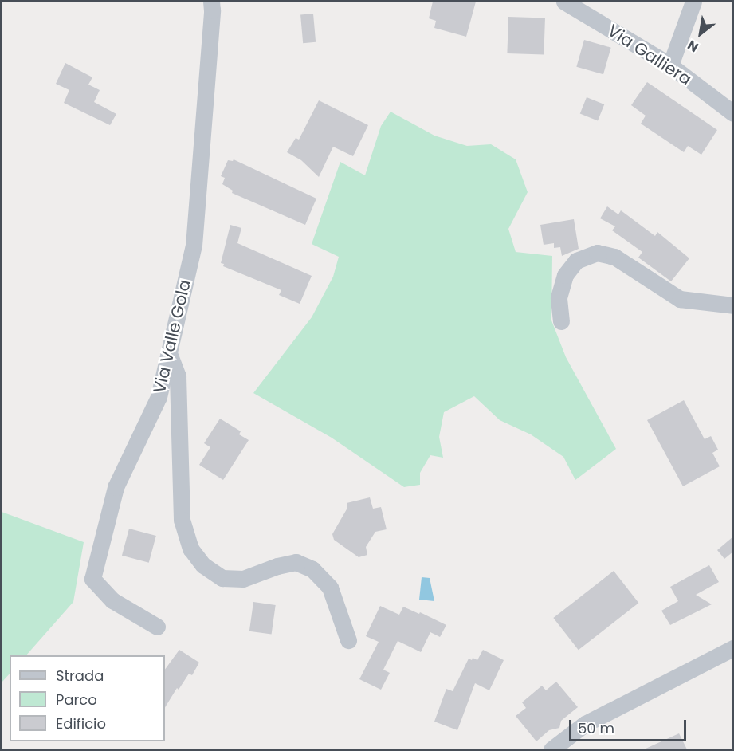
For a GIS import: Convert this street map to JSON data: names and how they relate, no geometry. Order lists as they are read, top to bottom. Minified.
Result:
{"streets":{"street":["Via Galliera","Via Valle Gola"]},"legend":["Strada","Parco","Edificio"],"scale_bar":"50 m","north":"bottom left"}
